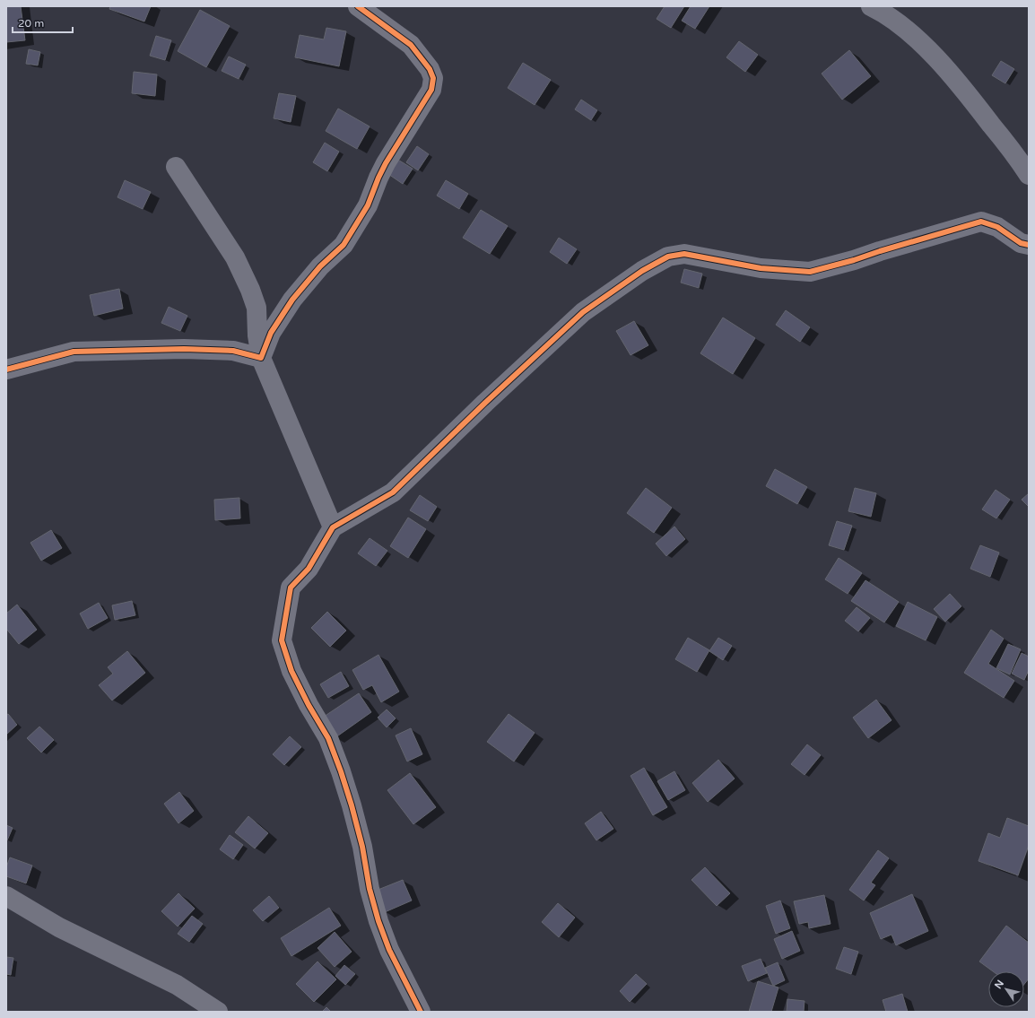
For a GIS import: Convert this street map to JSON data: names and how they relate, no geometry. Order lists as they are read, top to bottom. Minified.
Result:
{"scale_bar":"20 m","north":"top left"}
